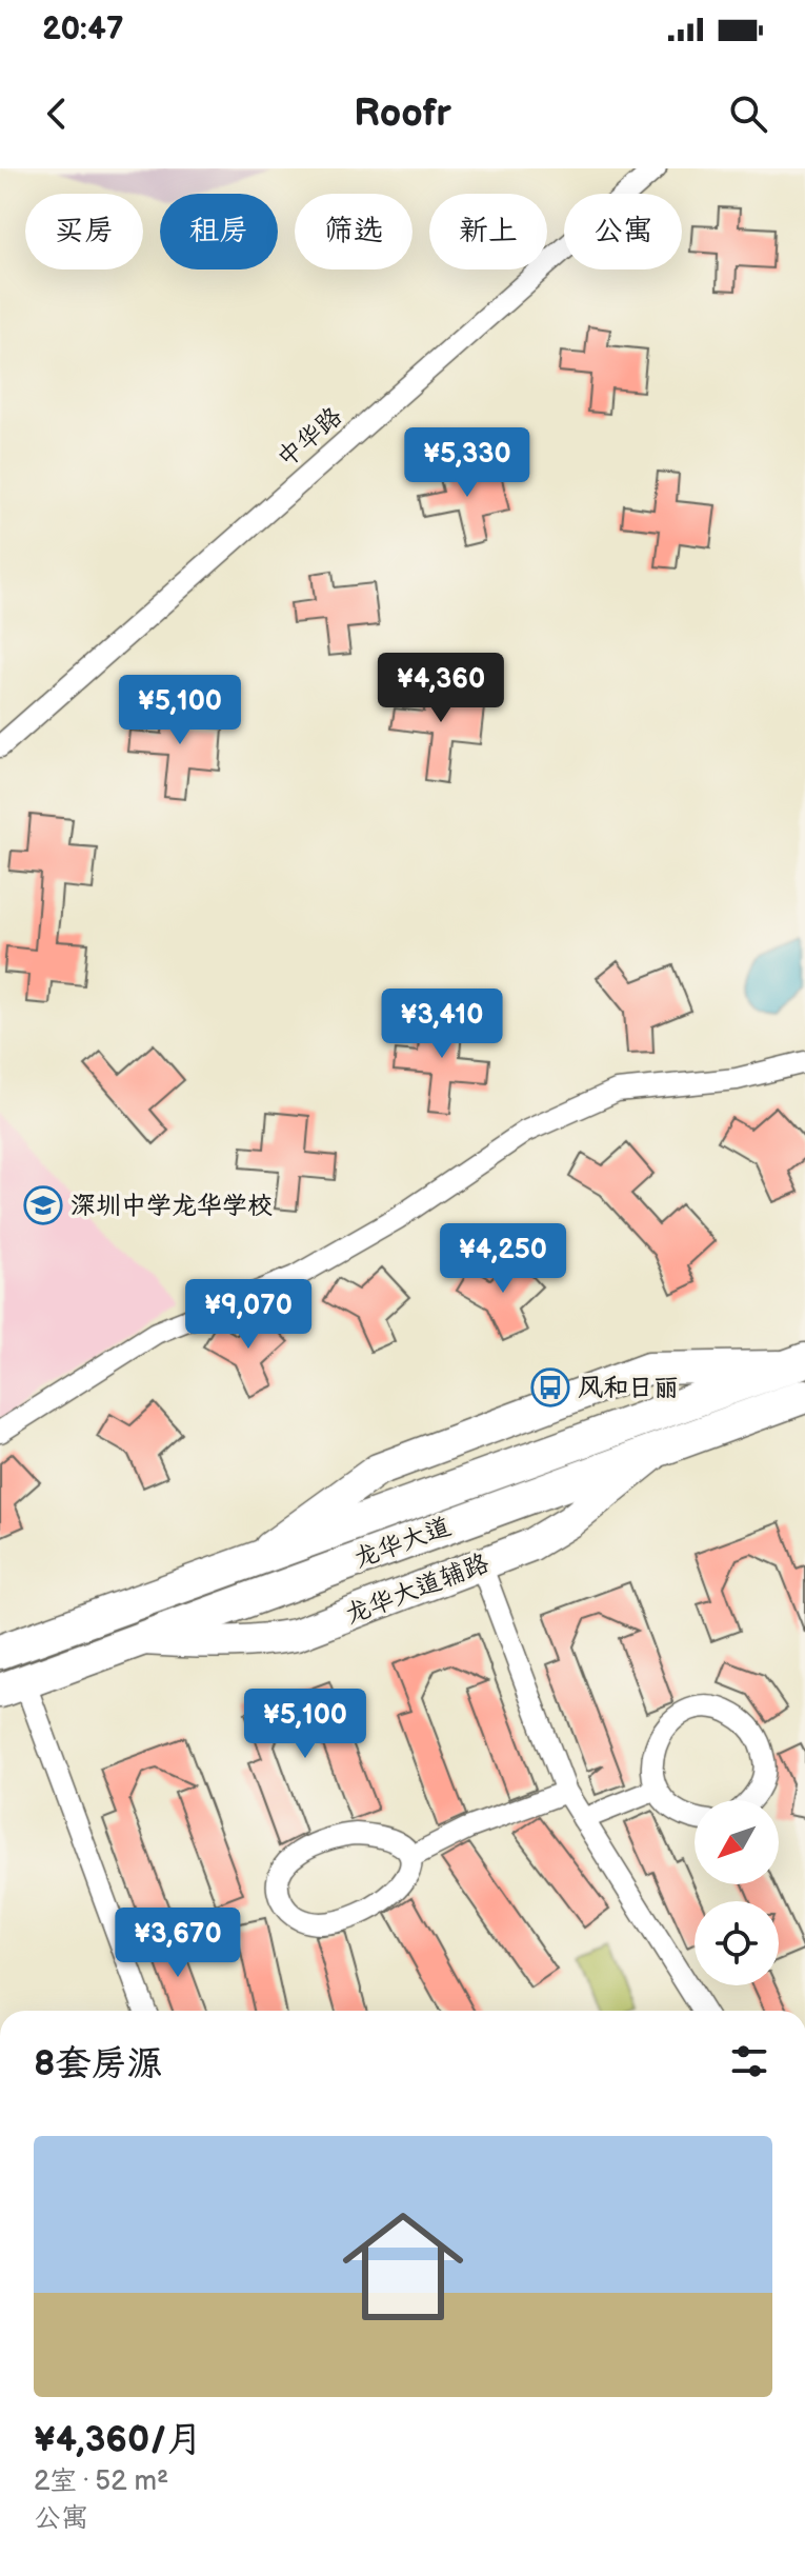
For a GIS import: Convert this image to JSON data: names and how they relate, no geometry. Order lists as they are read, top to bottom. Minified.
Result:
{"streets":{"main road":["龙华大道","龙华大道辅路"],"street":["中华路"]},"crossings":[["龙华大道","龙华大道辅路"]],"places":{"school or university":["深圳中学龙华学校"],"bus stop":["风和日丽"]},"north":"bottom left","page":{"status":"20:47","header":"Roofr","chip":["买房","租房","筛选","新上","公寓"],"price":["¥5,330","¥4,360","¥5,100","¥3,410","¥4,250","¥9,070","¥5,100","¥3,670"],"heading":"8套房源","list":[{"name":"¥4,360/月","note":"2室 · 52 m² · 公寓"}]}}
